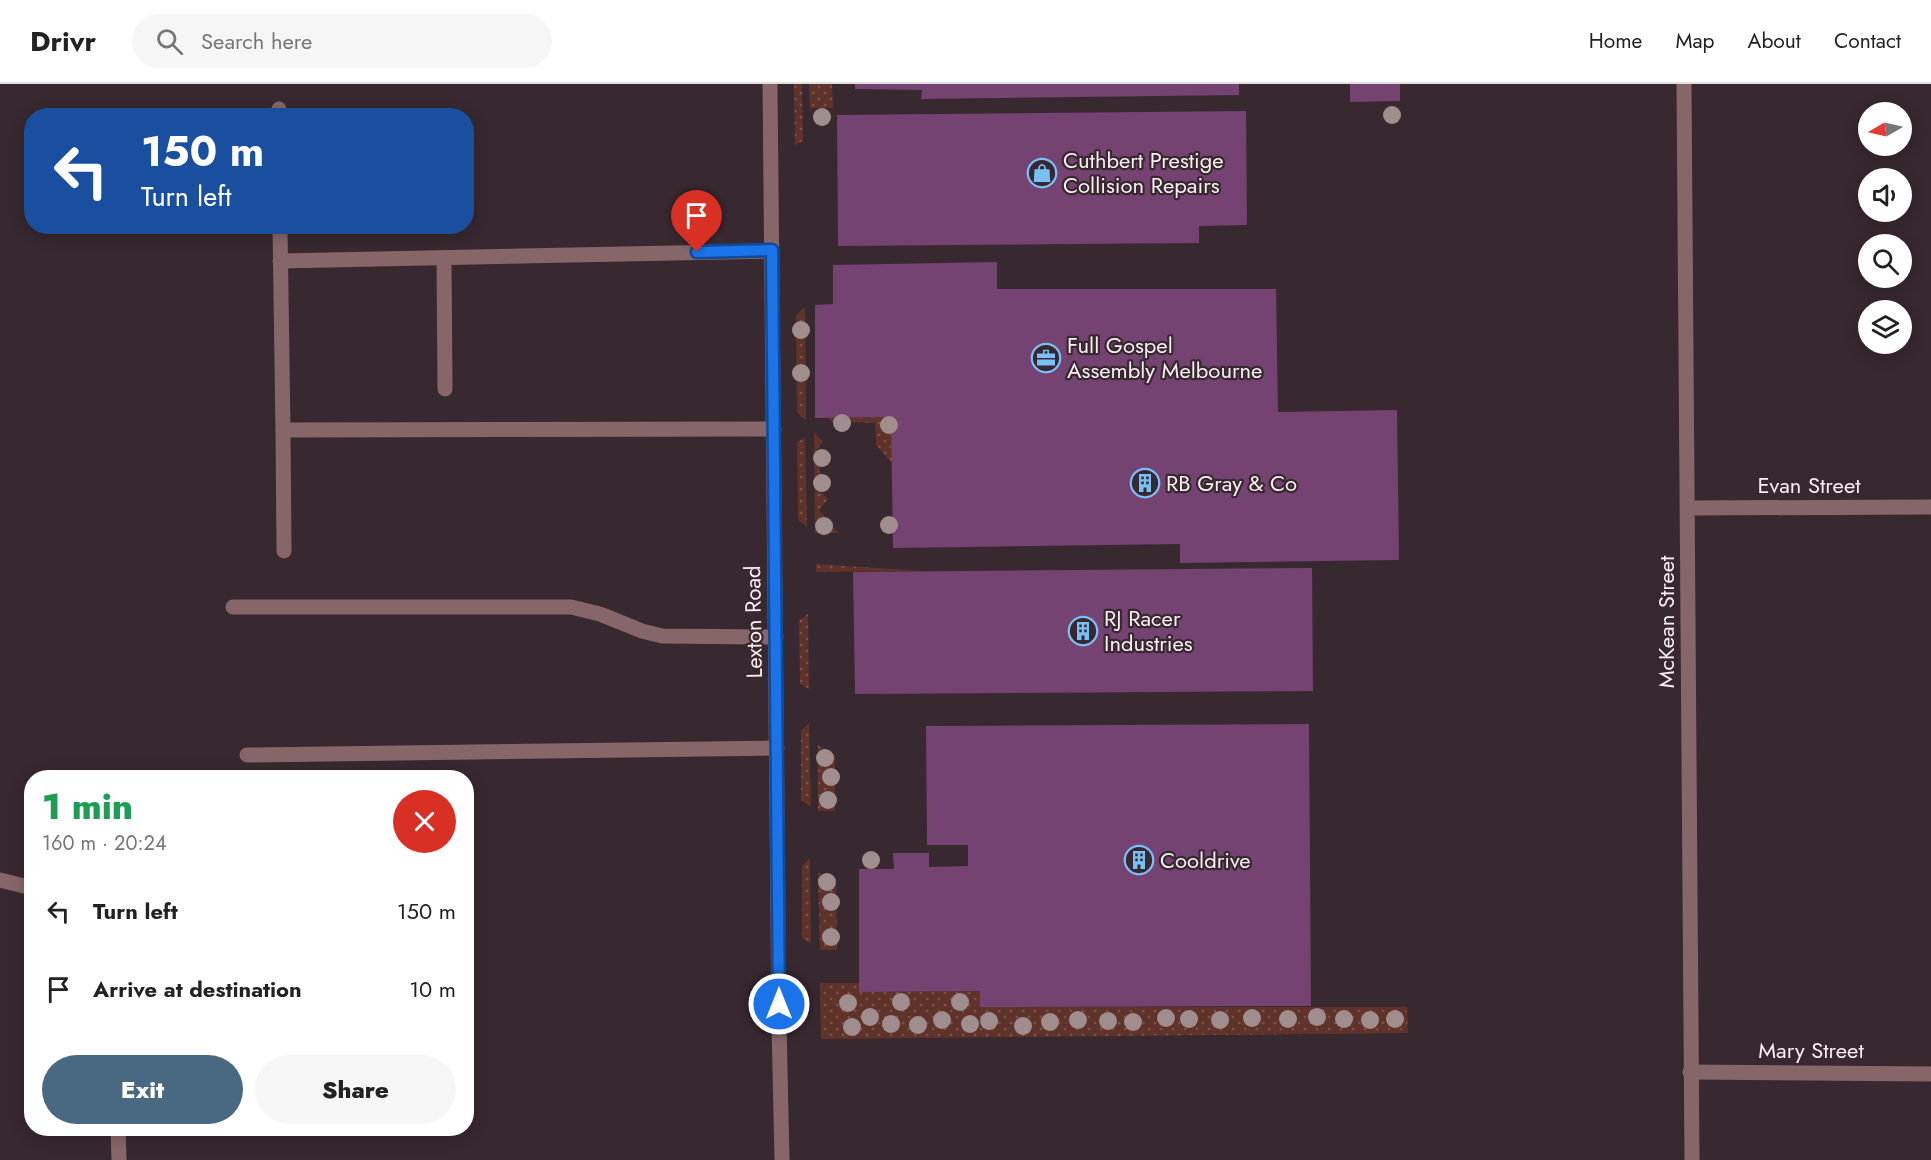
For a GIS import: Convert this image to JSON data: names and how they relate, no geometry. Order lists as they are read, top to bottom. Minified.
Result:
{"streets":{"street":["Evan Street","Lexton Road","McKean Street","Mary Street"]},"crossings":[["Evan Street","McKean Street"],["McKean Street","Mary Street"]],"places":{"shop":["Cuthbert Prestige Collision Repairs"],"office":["Full Gospel Assembly Melbourne"],"building":["RB Gray & Co","RJ Racer Industries","Cooldrive"]},"north":"left","page":{"header":"Drivr","search":"Search here","nav":["Home","Map","About","Contact"],"turn":["150 m","Turn left"],"heading":["1 min","160 m · 20:24"],"list":[{"name":"Turn left","value":"150 m"},{"name":"Arrive at destination","value":"10 m"}],"buttons":["Exit","Share"]}}
